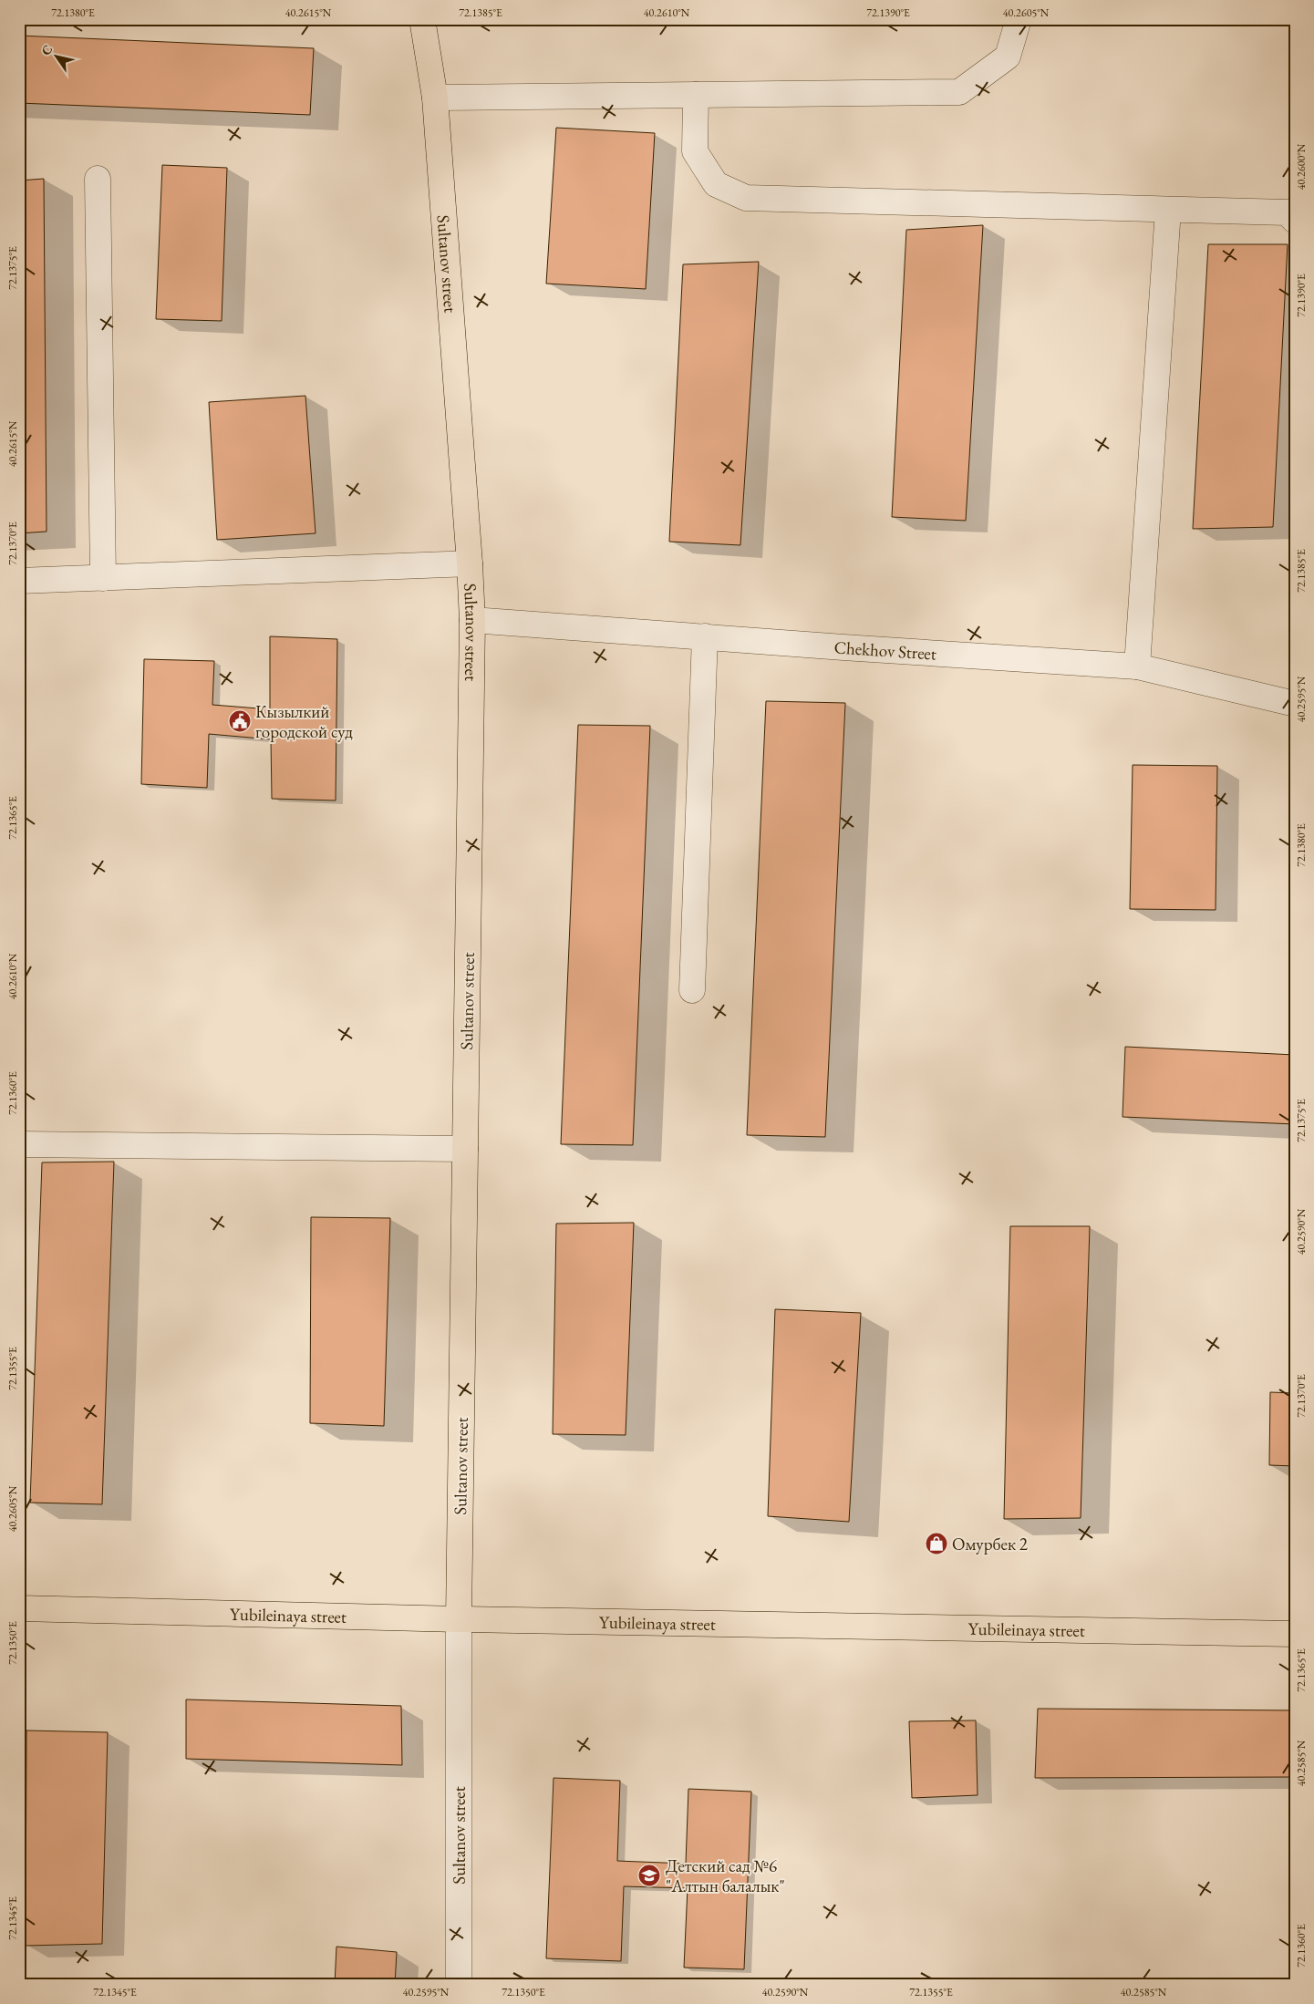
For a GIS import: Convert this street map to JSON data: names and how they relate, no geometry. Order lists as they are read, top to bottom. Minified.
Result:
{"streets":{"main road":["Sultanov street","Yubileinaya street"],"street":["Chekhov Street"]},"crossings":[["Sultanov street","Chekhov Street"],["Sultanov street","Yubileinaya street"]],"places":{"public building":["Кызылкий городской суд"],"shop":["Омурбек 2"],"school or university":["Детский сад №6 \"Алтын балалык\""]},"north":"top left","coordinates":["72.1380°E","40.2615°N","72.1385°E","40.2610°N","72.1390°E","40.2605°N","40.2600°N","72.1375°E","72.1370°E","40.2595°N","72.1365°E","72.1360°E","40.2590°N","72.1355°E","72.1350°E","40.2585°N","72.1345°E"]}
